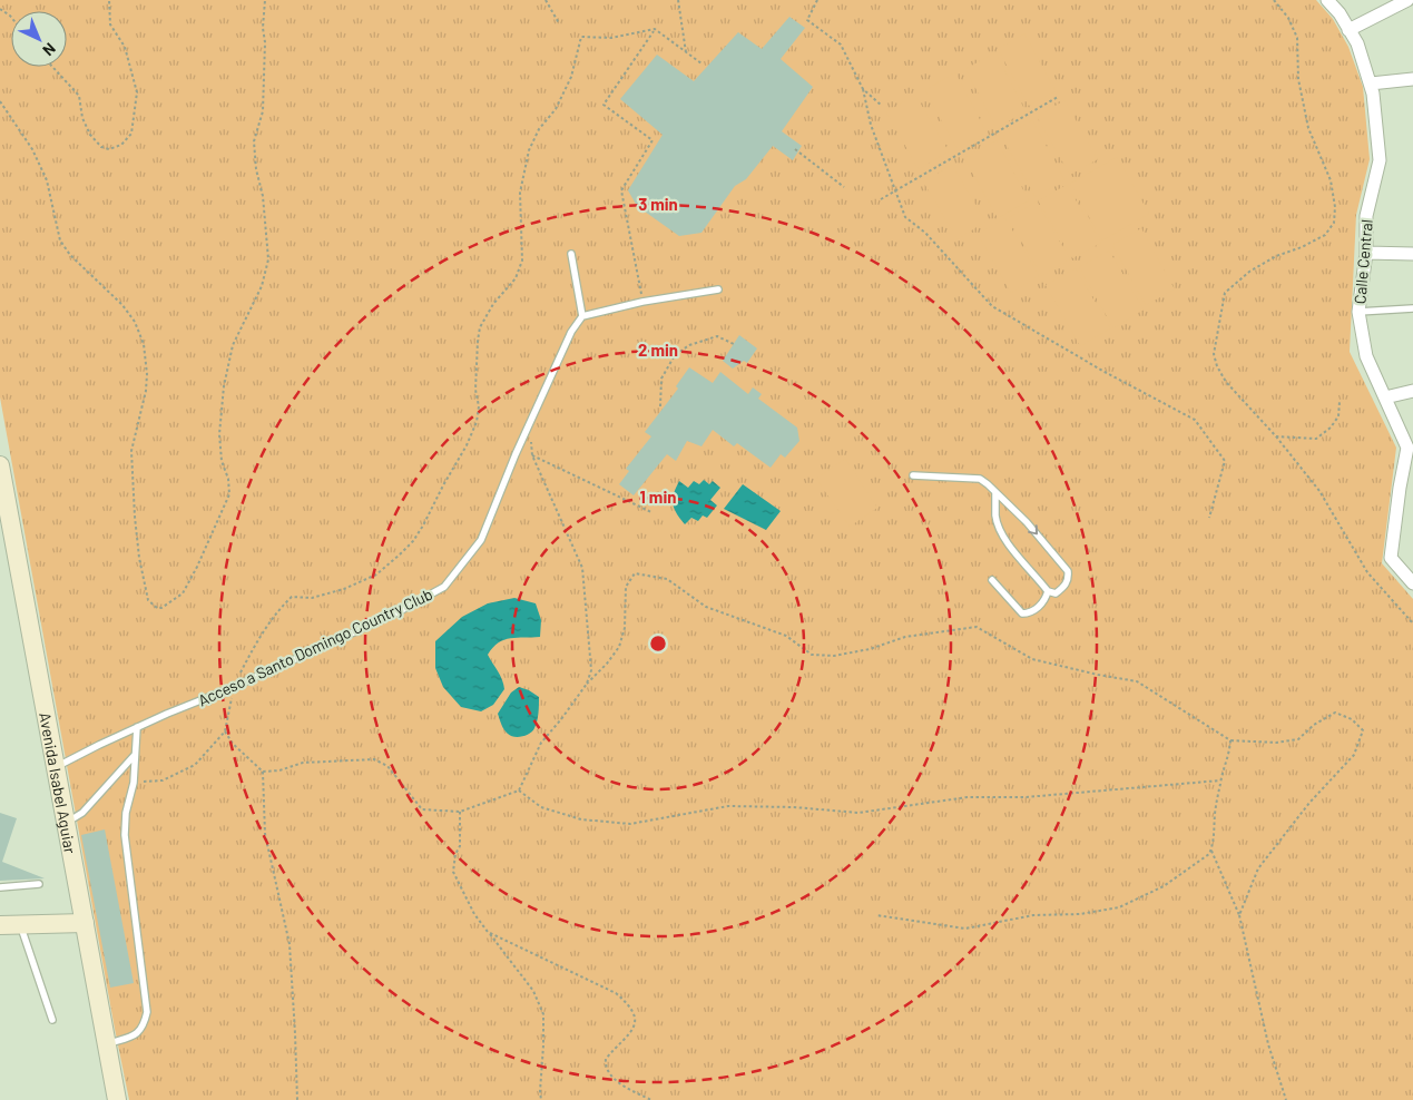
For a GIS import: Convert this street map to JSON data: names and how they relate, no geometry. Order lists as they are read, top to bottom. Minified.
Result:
{"streets":{"main road":["Avenida Isabel Aguiar"],"street":["Calle Central"],"lane":["Acceso a Santo Domingo Country Club"]},"crossings":[["Acceso a Santo Domingo Country Club","Avenida Isabel Aguiar"]],"north":"bottom right","rings":["3 min","2 min","1 min"]}
